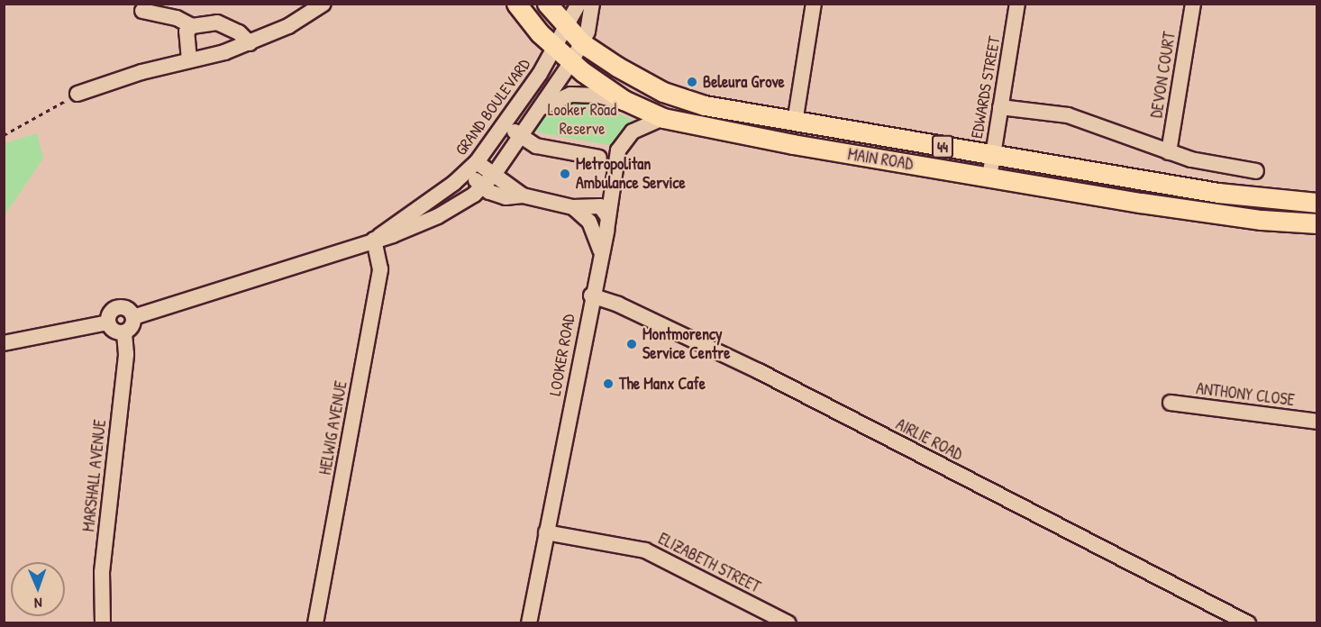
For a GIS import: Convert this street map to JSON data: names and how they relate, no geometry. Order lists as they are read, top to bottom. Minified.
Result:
{"streets":{"main road":["44","MAIN ROAD"],"street":["DEVON COURT","EDWARDS STREET","GRAND BOULEVARD","LOOKER ROAD","ANTHONY CLOSE","HELWIG AVENUE","AIRLIE ROAD","MARSHALL AVENUE","ELIZABETH STREET"]},"crossings":[["EDWARDS STREET","MAIN ROAD"],["GRAND BOULEVARD","MAIN ROAD"],["GRAND BOULEVARD","HELWIG AVENUE"],["GRAND BOULEVARD","MARSHALL AVENUE"],["MAIN ROAD","LOOKER ROAD"],["LOOKER ROAD","AIRLIE ROAD"],["LOOKER ROAD","ELIZABETH STREET"]],"parks":["Looker Road Reserve"],"places":["Beleura Grove","Metropolitan Ambulance Service","Montmorency Service Centre","The Manx Cafe"],"north":"bottom"}
